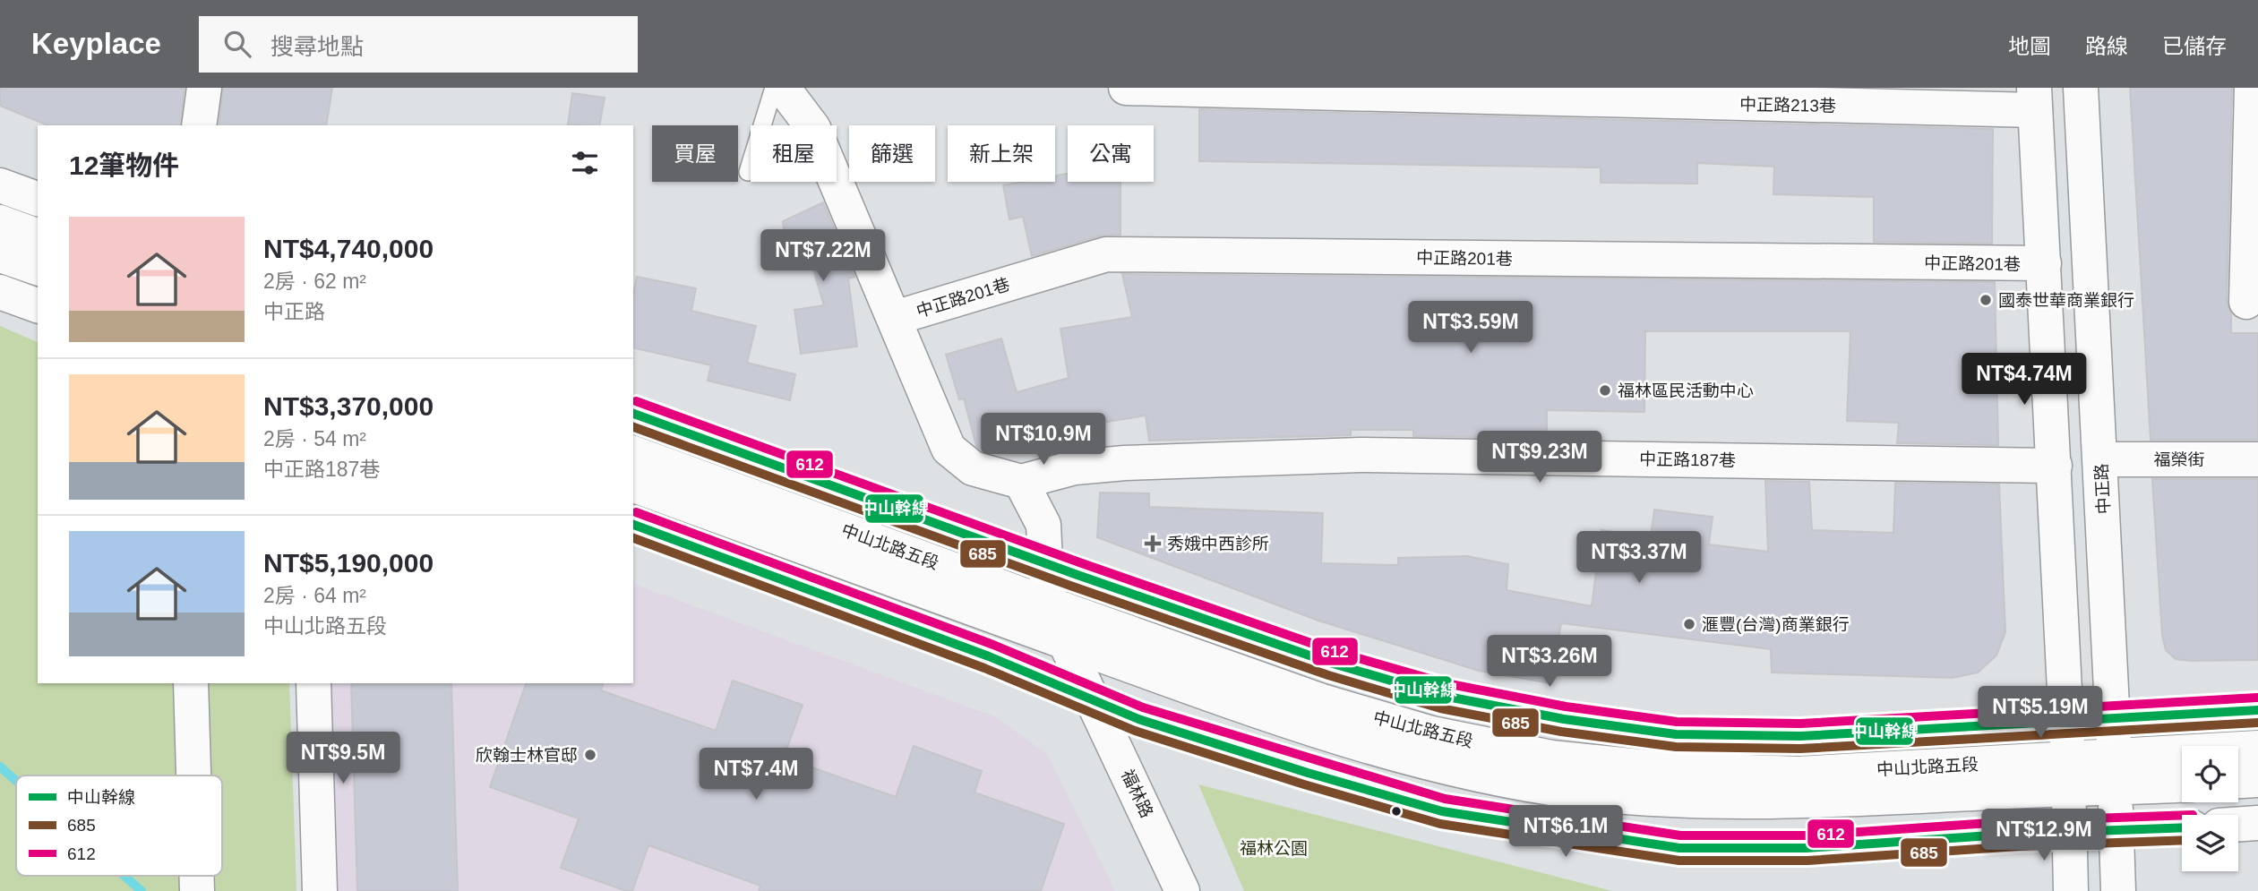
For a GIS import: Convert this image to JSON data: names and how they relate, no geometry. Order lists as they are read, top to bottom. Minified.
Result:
{"streets":{"main road":["中正路213巷","中正路201巷","中正路187巷","福榮街","中正路","中山北路五段","福林路"]},"crossings":[["中正路187巷","福林路"],["福榮街","中正路"],["中正路","中山北路五段"],["中山北路五段","福林路"]],"parks":["福林公園"],"places":{"other":["國泰世華商業銀行","福林區民活動中心","滙豐(台灣)商業銀行","欣翰士林官邸"],"health":["秀娥中西診所"]},"lines":["transit line 612","transit line 中山幹線","transit line 685"],"legend":["中山幹線","685","612"],"page":{"header":"Keyplace","search":"搜尋地點","nav":["地圖","路線","已儲存"],"chip":["買屋","租屋","篩選","新上架","公寓"],"heading":"12筆物件","list":[{"name":"NT$4,740,000","note":"2房 · 62 m² · 中正路"},{"name":"NT$3,370,000","note":"2房 · 54 m² · 中正路187巷"},{"name":"NT$5,190,000","note":"2房 · 64 m² · 中山北路五段"}],"price":["NT$7.22M","NT$3.59M","NT$4.74M","NT$10.9M","NT$9.23M","NT$3.37M","NT$3.26M","NT$5.19M","NT$9.5M","NT$7.4M","NT$6.1M","NT$12.9M"]}}
